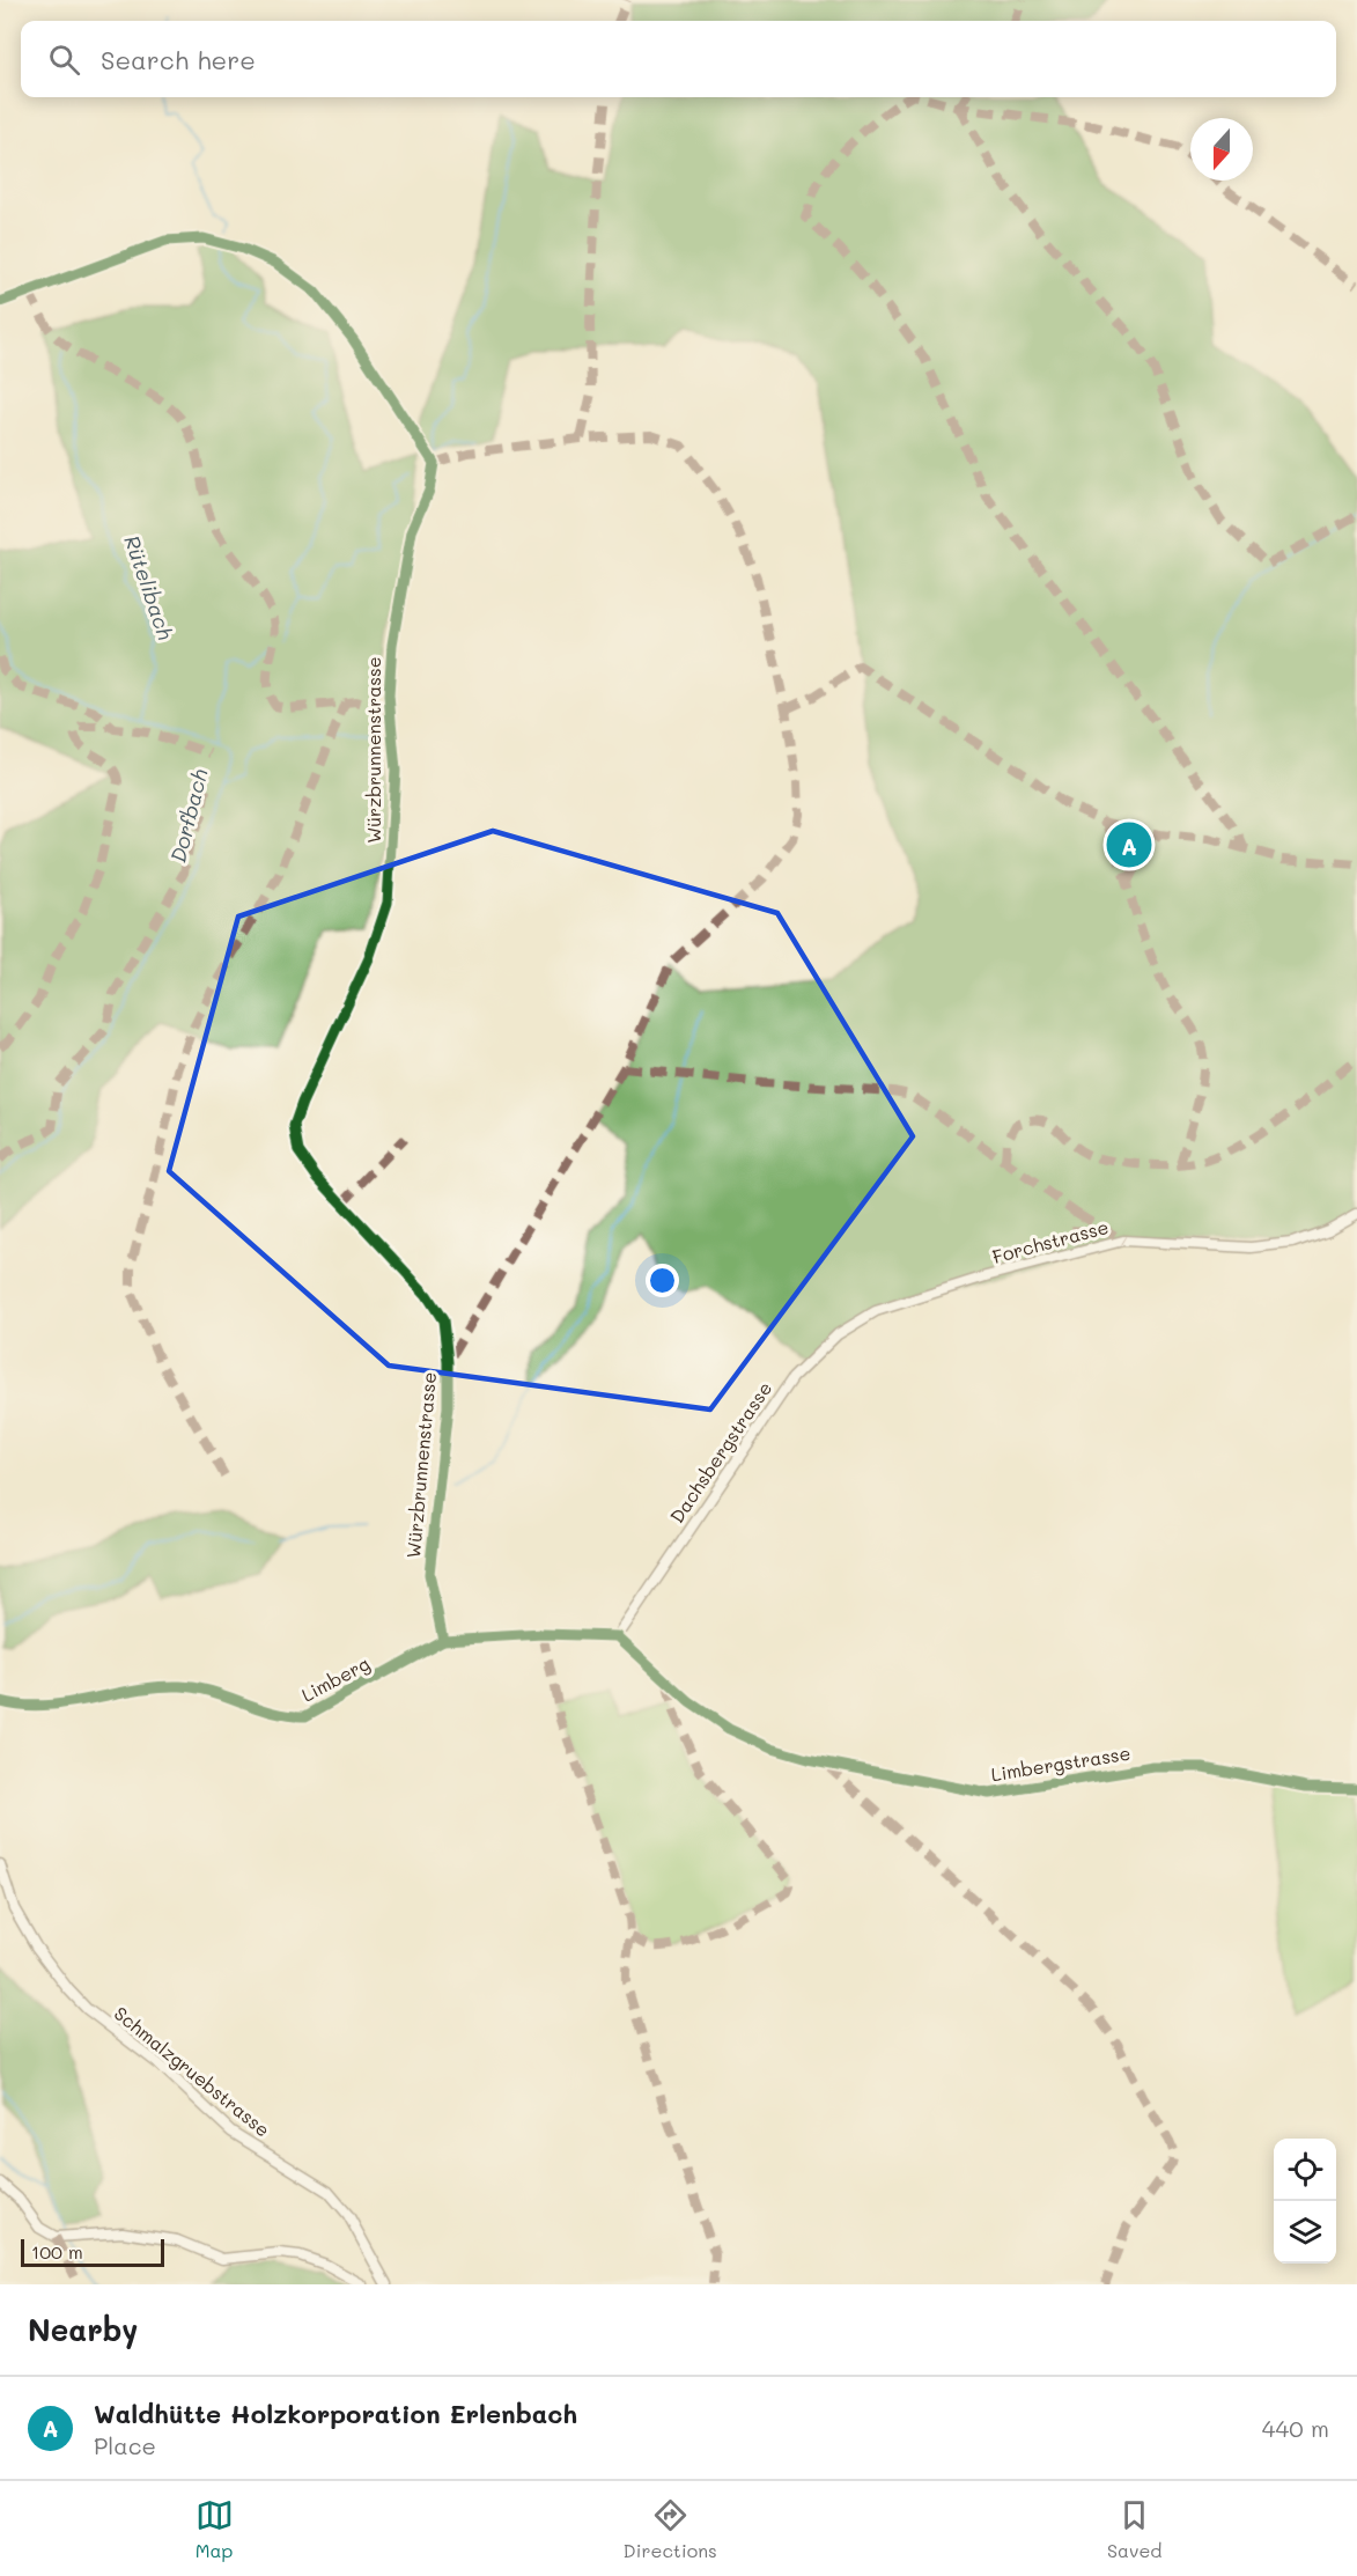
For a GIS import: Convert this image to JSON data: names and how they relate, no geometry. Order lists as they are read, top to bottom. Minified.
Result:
{"streets":{"street":["Würzbrunnenstrasse","Forchstrasse","Dachsbergstrasse","Limberg","Limbergstrasse","Schmalzgruebstrasse"]},"crossings":[["Würzbrunnenstrasse","Limberg"],["Forchstrasse","Dachsbergstrasse"],["Dachsbergstrasse","Limberg"],["Dachsbergstrasse","Limbergstrasse"],["Limberg","Limbergstrasse"]],"water":["Rütelibach","Dorfbach"],"scale_bar":"100 m","north":"bottom","page":{"search":"Search here","pins":"A","scale":"100 m","heading":"Nearby","list":[{"mark":"A","name":"Waldhütte Holzkorporation Erlenbach","note":"Place","value":"440 m"}],"nav":["Map","Directions","Saved"]}}
